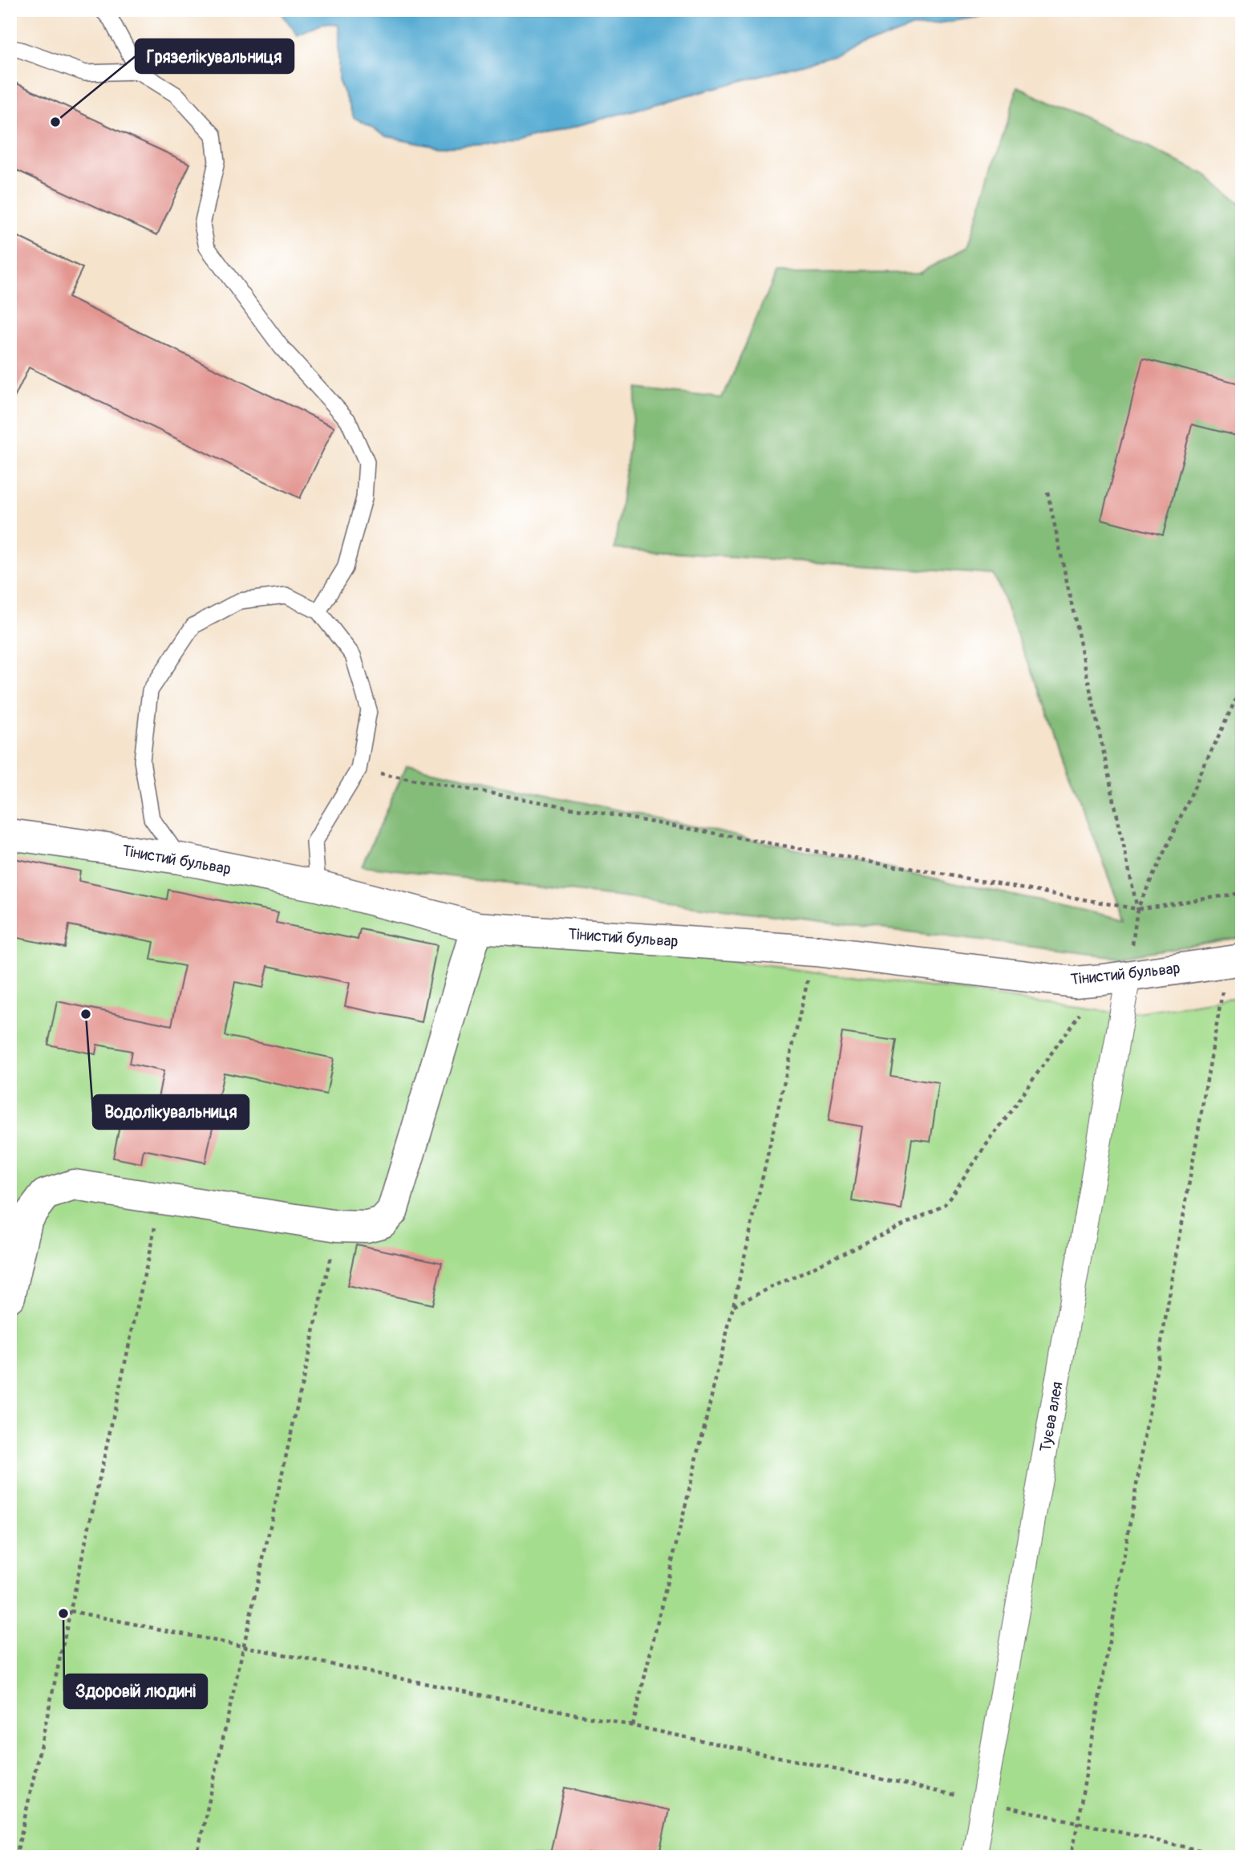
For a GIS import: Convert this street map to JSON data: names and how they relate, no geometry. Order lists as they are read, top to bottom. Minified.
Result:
{"streets":{"street":["Тінистий бульвар","Туєва алея"]},"crossings":[["Тінистий бульвар","Туєва алея"]],"places":["Грязелікувальниця","Водолікувальниця","Здоровій людині"]}
